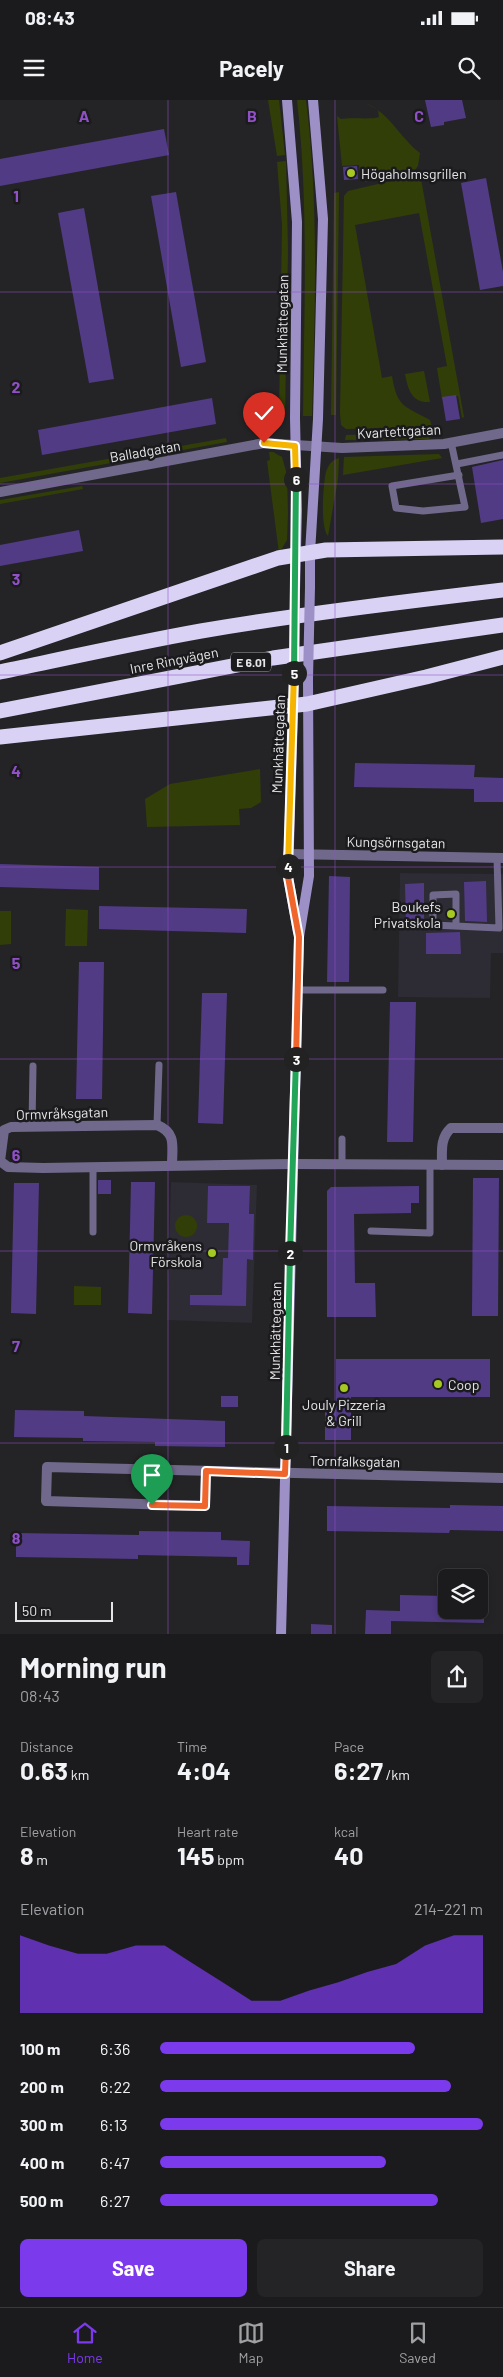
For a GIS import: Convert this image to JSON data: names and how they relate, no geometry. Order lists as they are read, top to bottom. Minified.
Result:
{"streets":{"highway":["Inre Ringvägen","E 6.01"],"main road":["Munkhättegatan"],"street":["Kvartettgatan","Balladgatan","Kungsörnsgatan","Ormvråksgatan","Tornfalksgatan"]},"crossings":[["Munkhättegatan","Kvartettgatan"],["Munkhättegatan","Balladgatan"],["Munkhättegatan","Kungsörnsgatan"],["Munkhättegatan","Ormvråksgatan"],["Munkhättegatan","Tornfalksgatan"],["Kvartettgatan","Balladgatan"]],"places":["Högaholmsgrillen","Boukefs Privatskola","Ormvråkens Förskola","Coop","Jouly Pizzeria & Grill"],"scale_bar":"50 m","page":{"status":"08:43","header":"Pacely","pins":["6","5","4","3","2","1"],"scale":"50 m","heading":["Morning run","08:43"],"stats":[["Distance","0.63 km"],["Time","4:04"],["Pace","6:27 /km"],["Elevation","8 m"],["Heart rate","145 bpm"],["kcal","40"]],"chart":["Elevation","214–221 m"],"list":[{"name":"100 m","note":"6:36"},{"name":"200 m","note":"6:22"},{"name":"300 m","note":"6:13"},{"name":"400 m","note":"6:47"},{"name":"500 m","note":"6:27"}],"buttons":["Save","Share"],"tabs":["Home","Map","Saved"]},"grid":{"columns":["A","B","C"],"rows":["1","2","3","4","5","6","7","8"]}}
